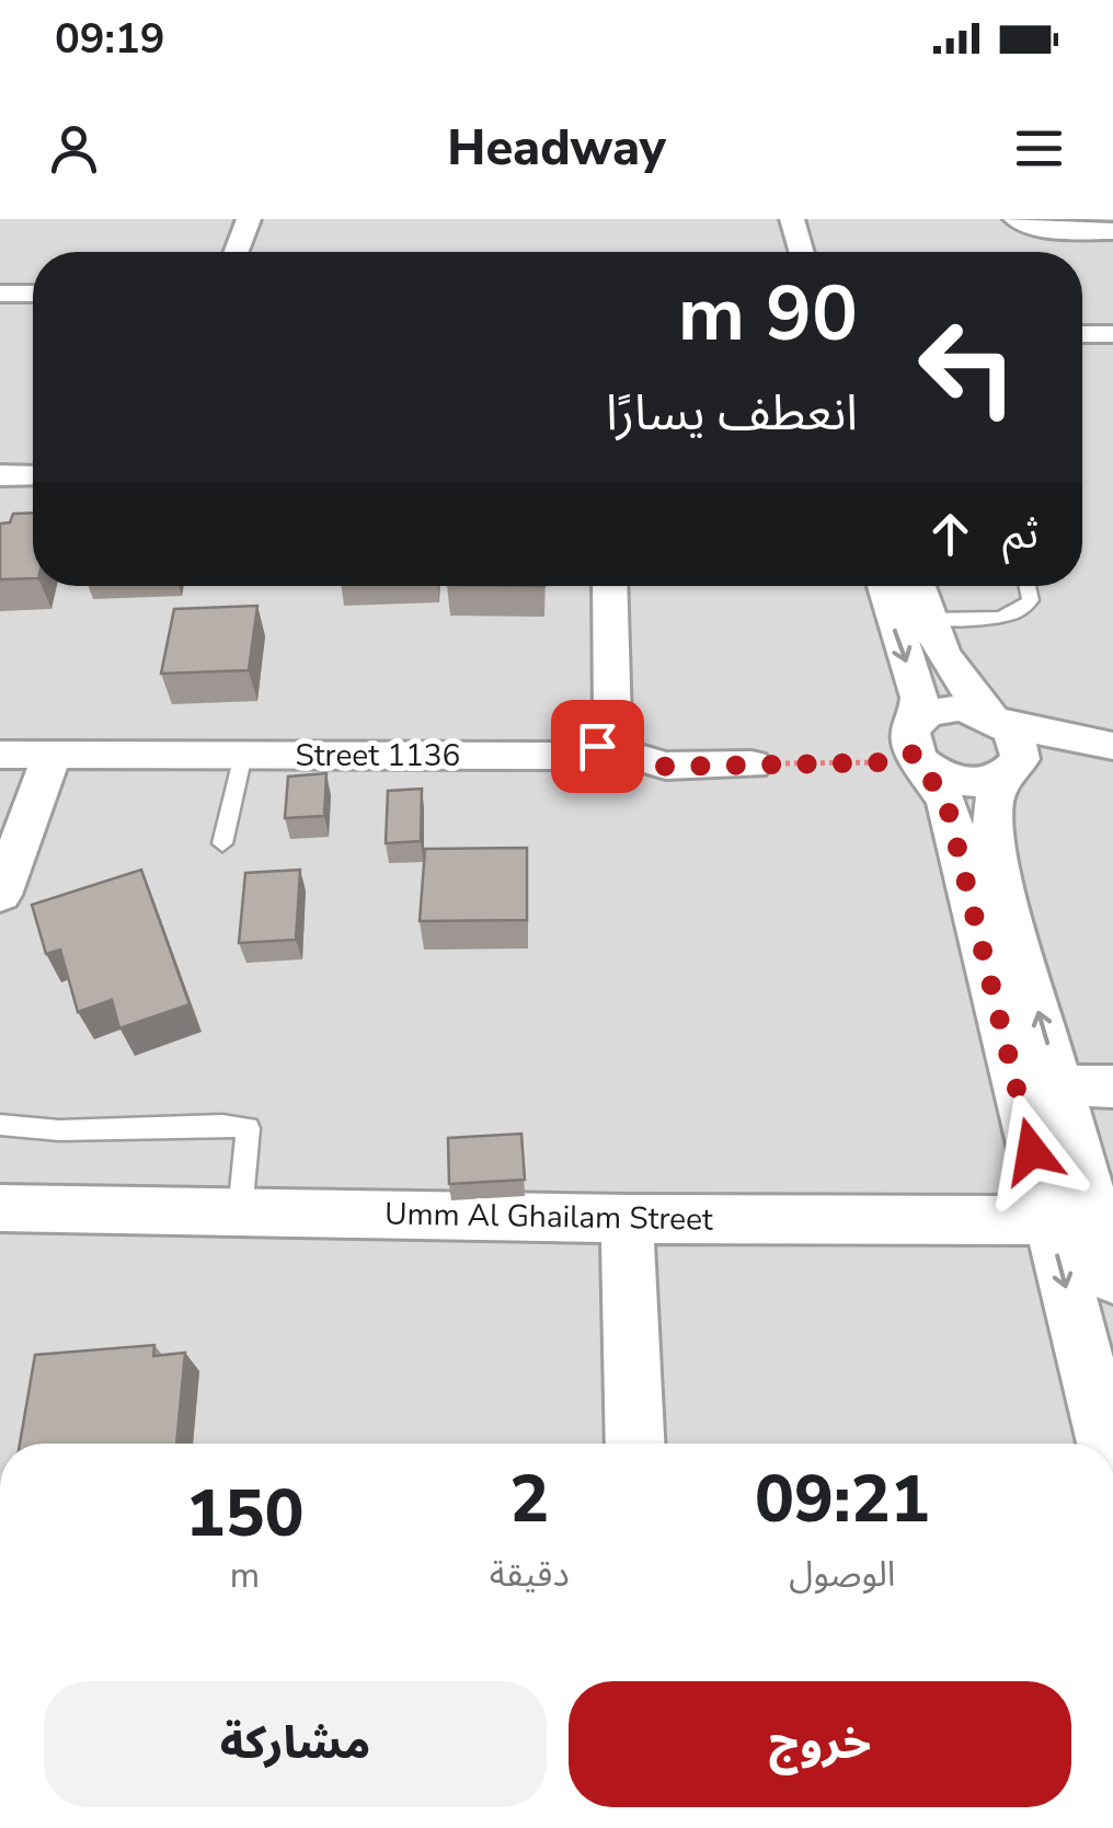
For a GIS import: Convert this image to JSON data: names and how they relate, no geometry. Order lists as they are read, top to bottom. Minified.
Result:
{"streets":{"street":["Street 1136","Umm Al Ghailam Street"]},"page":{"status":"09:19","header":"Headway","turn":["90 m","انعطف يسارًا"],"then":"ثم","eta":["09:21","الوصول","2","دقيقة","150","m"],"buttons":["خروج","مشاركة"]}}
